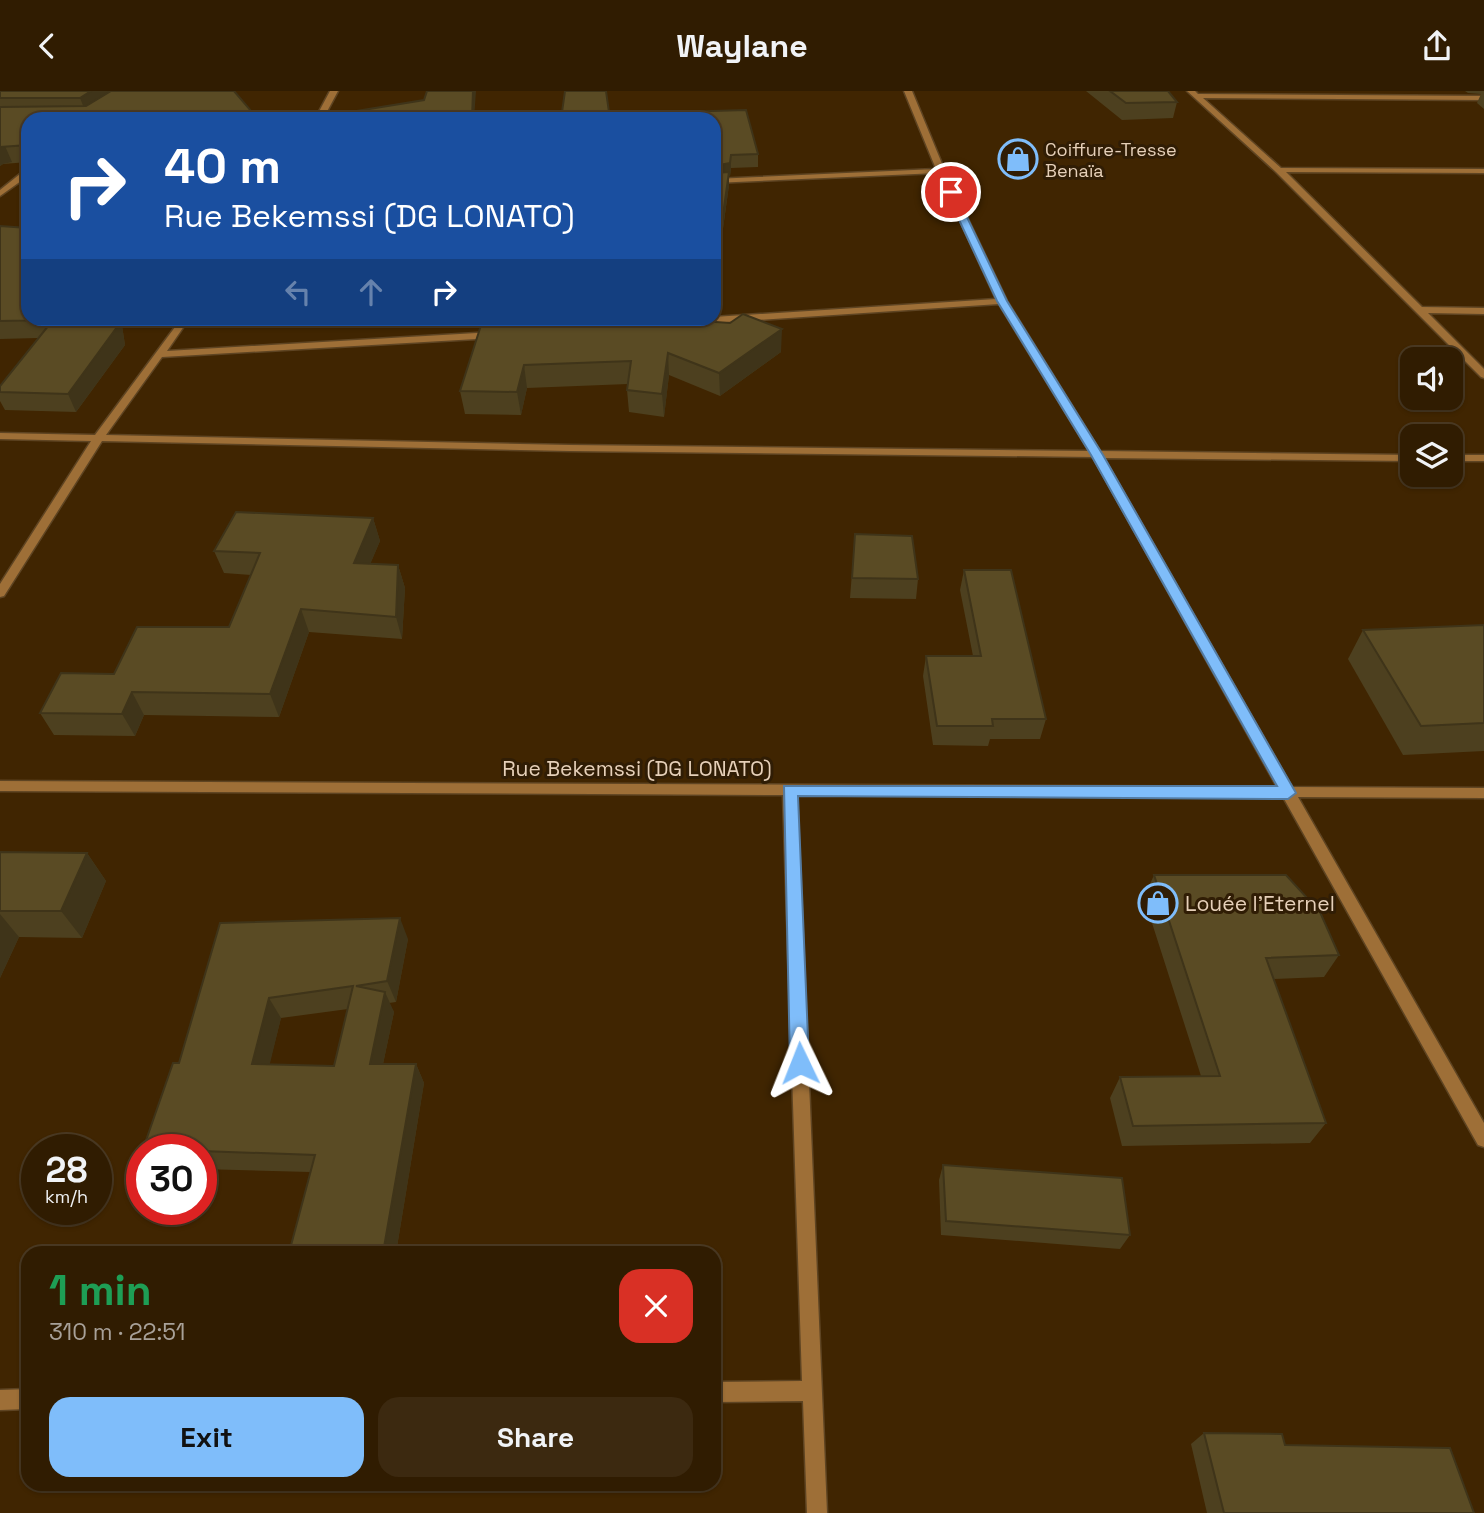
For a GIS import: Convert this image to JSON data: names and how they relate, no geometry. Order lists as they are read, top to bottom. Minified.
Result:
{"streets":{"street":["Rue Bekemssi (DG LONATO)"]},"places":{"shop":["Coiffure-Tresse Benaïa","Louée l'Eternel"]},"page":{"header":"Waylane","turn":["40 m","Rue Bekemssi (DG LONATO)"],"speed":"28 km/h","limit":"30","heading":["1 min","310 m · 22:51"],"buttons":["Exit","Share"]}}
